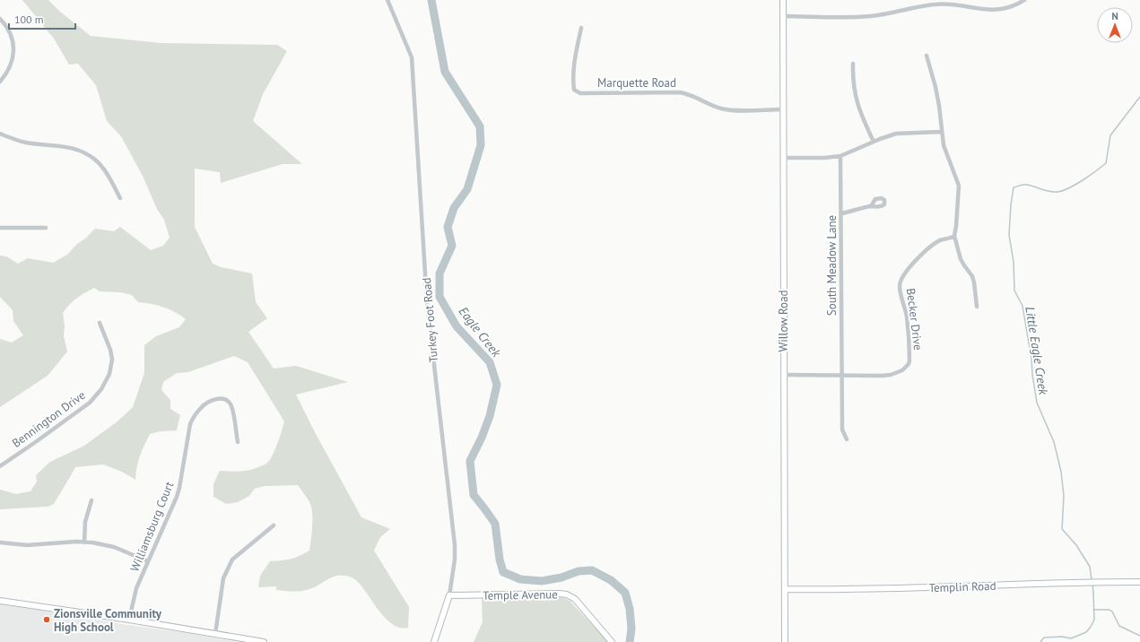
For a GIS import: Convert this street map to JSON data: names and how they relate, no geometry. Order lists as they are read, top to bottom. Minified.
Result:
{"streets":{"street":["Marquette Road","South Meadow Lane","Becker Drive","Turkey Foot Road","Willow Road","Bennington Drive","Williamsburg Court","Templin Road","Temple Avenue"]},"crossings":[["Marquette Road","Willow Road"],["South Meadow Lane","Becker Drive"],["Becker Drive","Willow Road"],["Turkey Foot Road","Temple Avenue"],["Willow Road","Templin Road"]],"water":["Eagle Creek","Little Eagle Creek"],"places":["Zionsville Community High School"],"scale_bar":"100 m","north":"top"}
